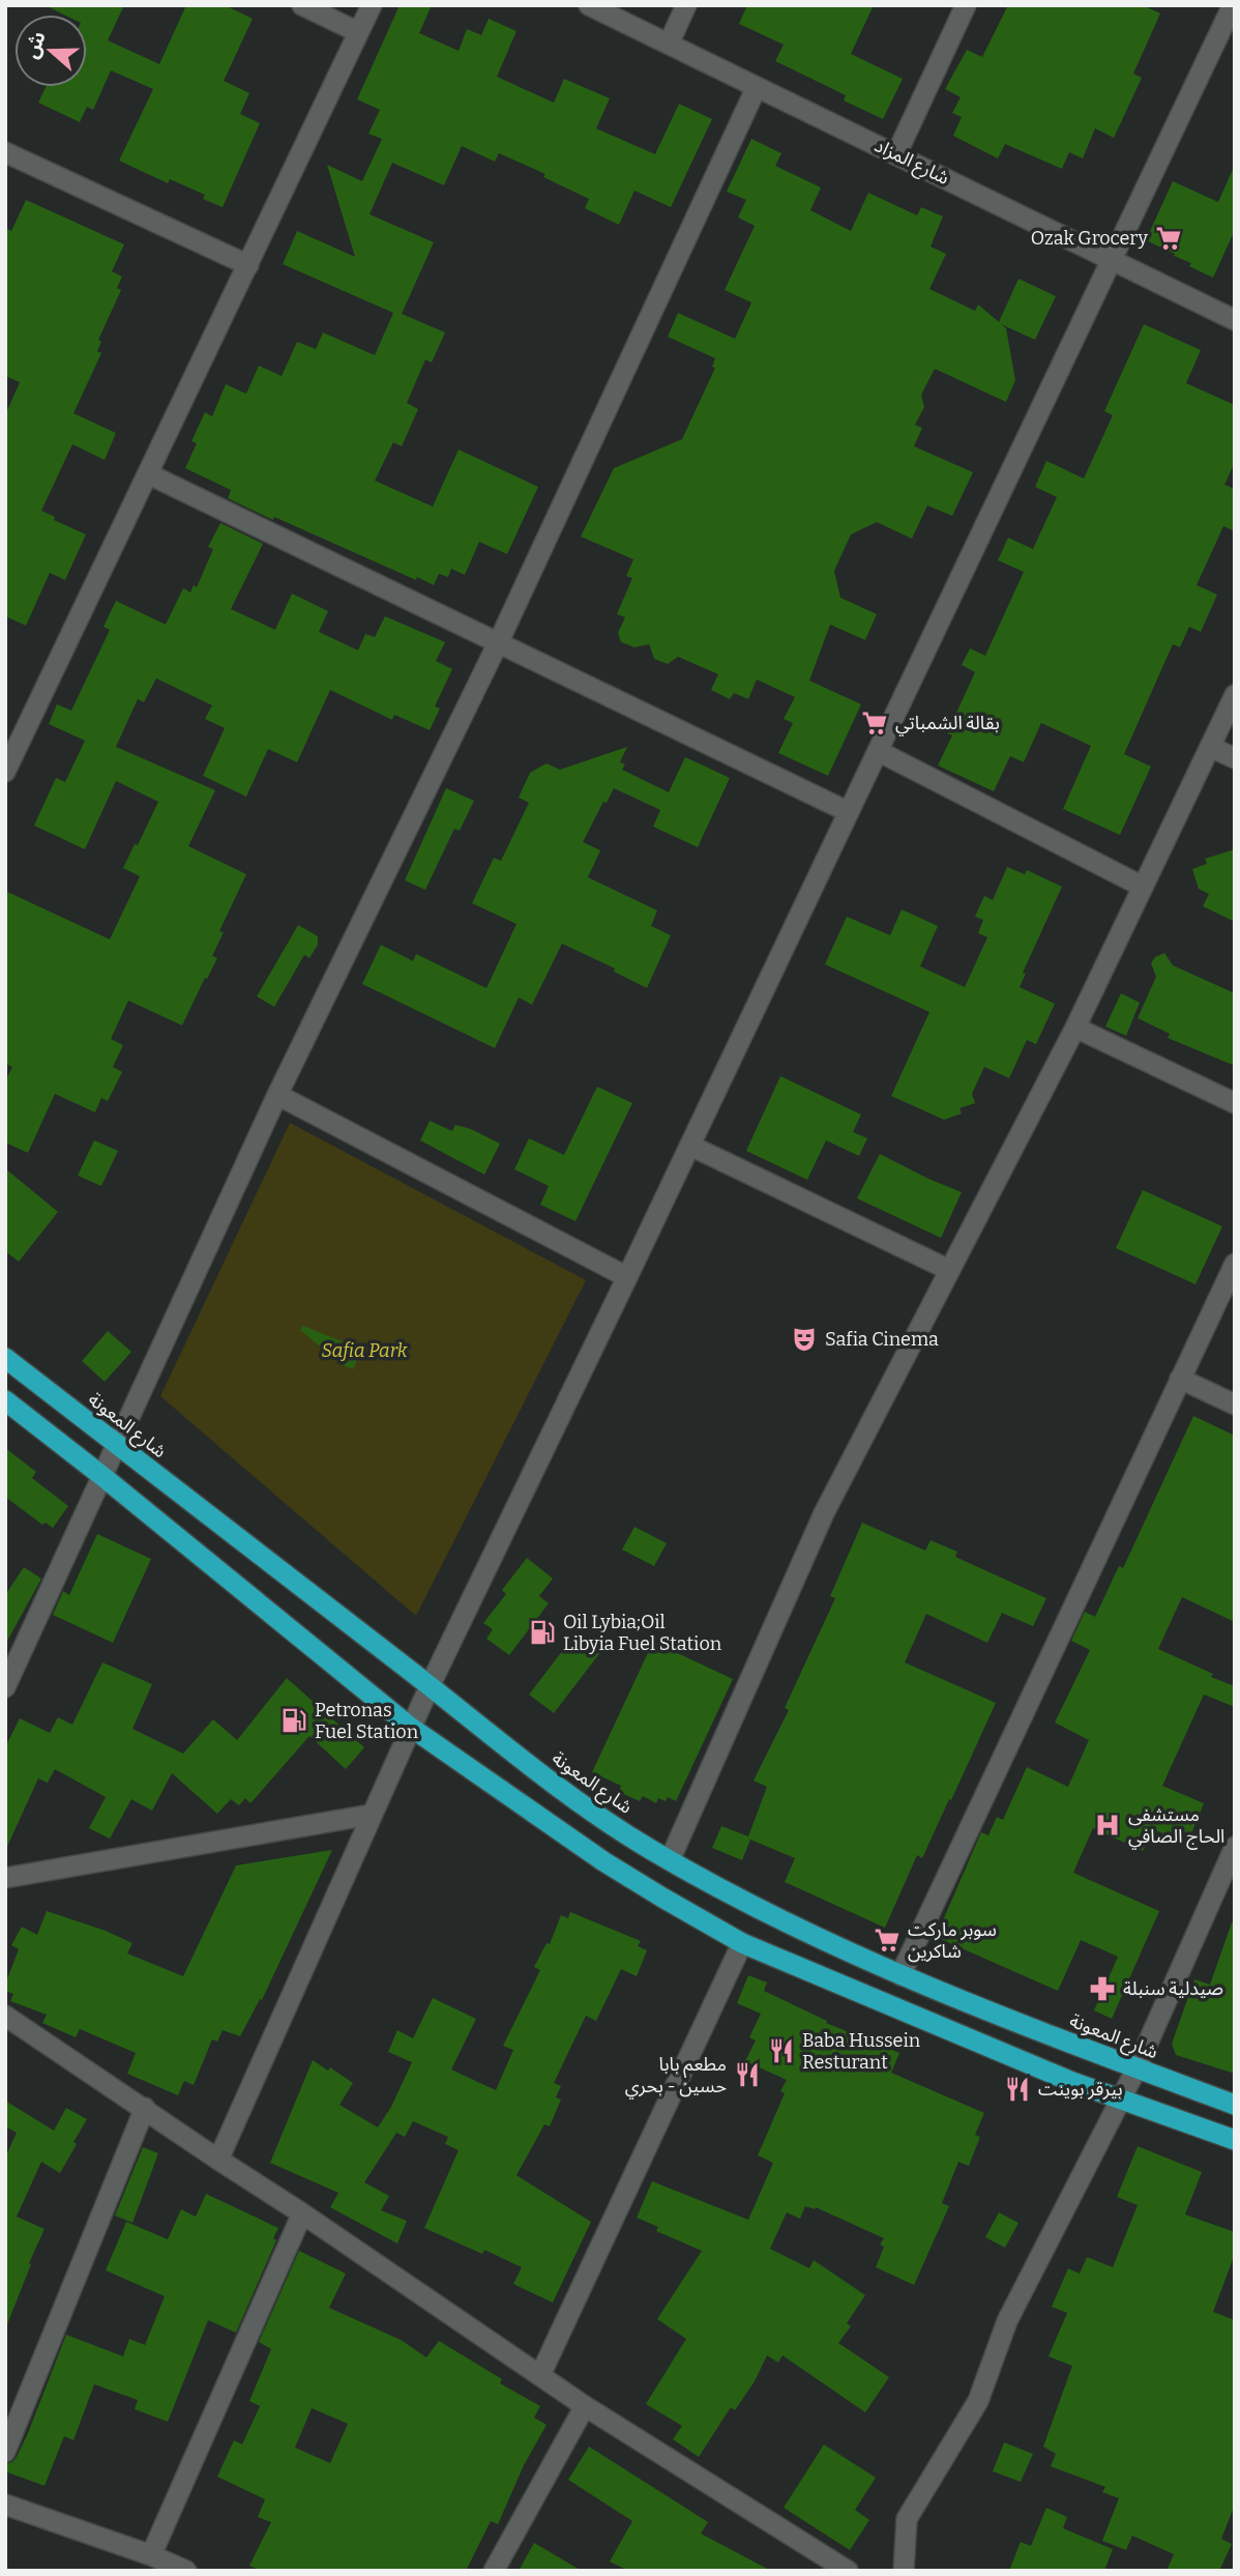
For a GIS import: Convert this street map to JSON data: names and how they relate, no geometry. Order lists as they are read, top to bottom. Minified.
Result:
{"streets":{"highway":["شارع المعونة"],"street":["شارع المزاد"]},"parks":["Safia Park"],"places":{"supermarket":["Ozak Grocery","بقالة الشمباتي","سوبر ماركت شاكرين"],"theatre":["Safia Cinema"],"fuel station":["Oil Lybia;Oil Libyia Fuel Station","Petronas Fuel Station"],"hospital":["مستشفى الحاج الصافي"],"pharmacy":["صيدلية سنبلة"],"restaurant":["Baba Hussein Resturant","مطعم بابا حسين - بحري","بيرقر بوينت"]},"north":"left"}
